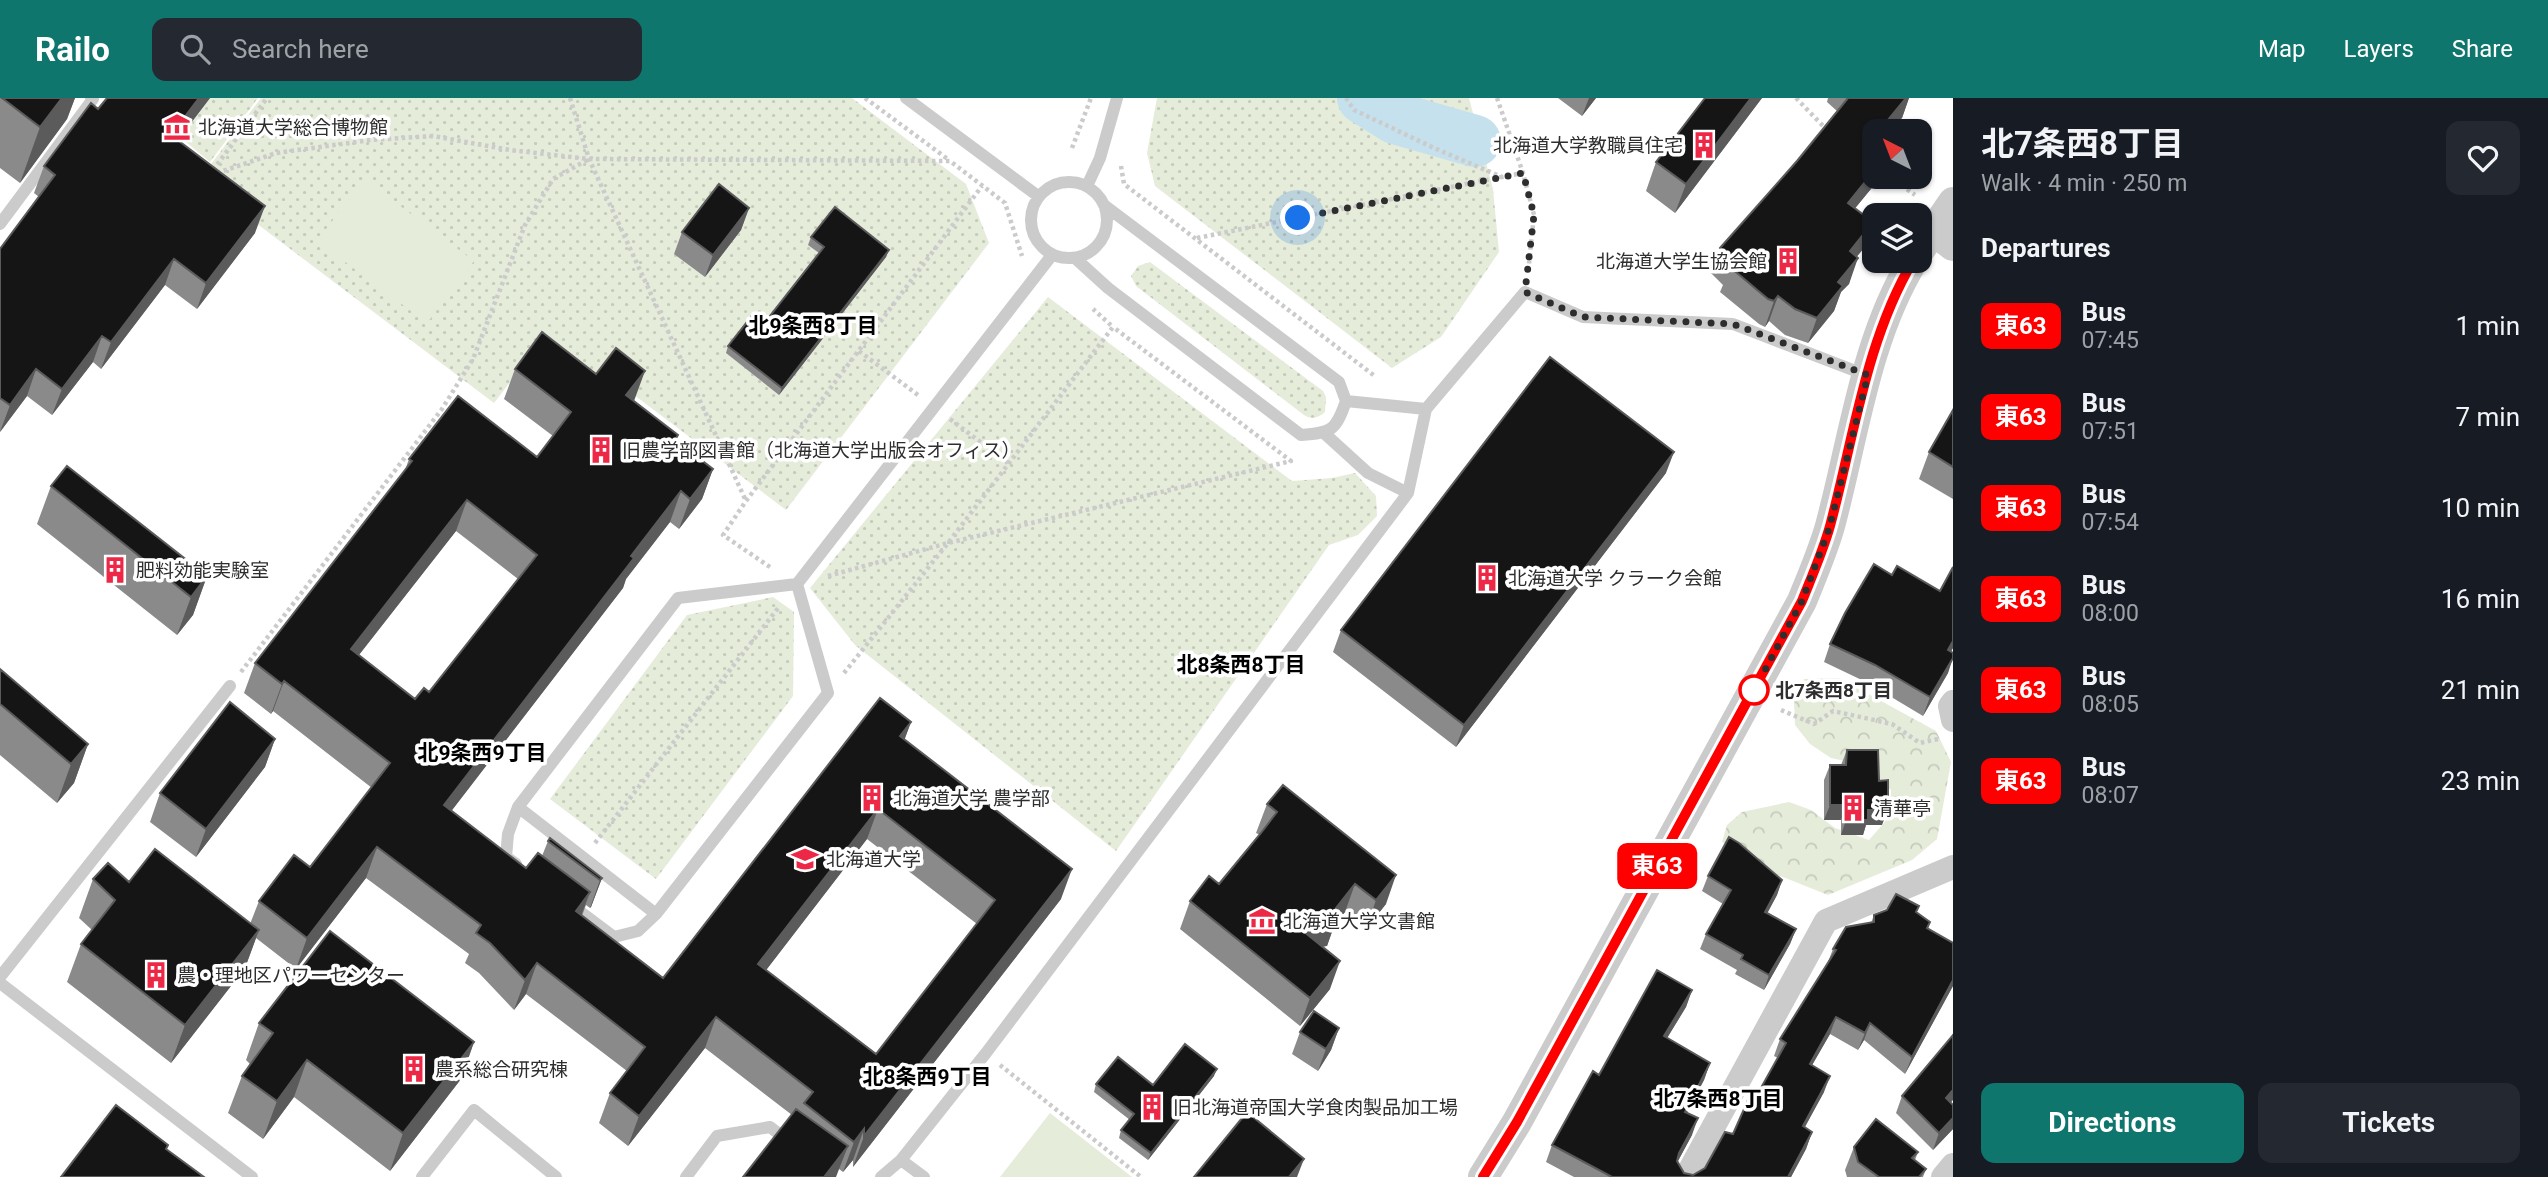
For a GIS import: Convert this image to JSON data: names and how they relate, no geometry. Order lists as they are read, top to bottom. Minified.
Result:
{"districts":["北9条西8丁目","北8条西8丁目","北9条西9丁目","北8条西9丁目","北7条西8丁目"],"places":{"museum":["北海道大学総合博物館","北海道大学文書館"],"building":["北海道大学教職員住宅","北海道大学生協会館","旧農学部図書館（北海道大学出版会オフィス）","肥料効能実験室","北海道大学 クラーク会館","北海道大学 農学部","清華亭","農・理地区パワーセンター","農系総合研究棟","旧北海道帝国大学食肉製品加工場"],"other":["北7条西8丁目"],"school or university":["北海道大学"]},"lines":["bus line 東63"],"north":"top left","page":{"header":"Railo","search":"Search here","nav":["Map","Layers","Share"],"on_map":"東63","heading":[["北7条西8丁目","Walk · 4 min · 250 m"],"Departures"],"list":[{"mark":"東63","name":"Bus","note":"07:45","value":"1 min"},{"mark":"東63","name":"Bus","note":"07:51","value":"7 min"},{"mark":"東63","name":"Bus","note":"07:54","value":"10 min"},{"mark":"東63","name":"Bus","note":"08:00","value":"16 min"},{"mark":"東63","name":"Bus","note":"08:05","value":"21 min"},{"mark":"東63","name":"Bus","note":"08:07","value":"23 min"}],"buttons":["Directions","Tickets"]}}
